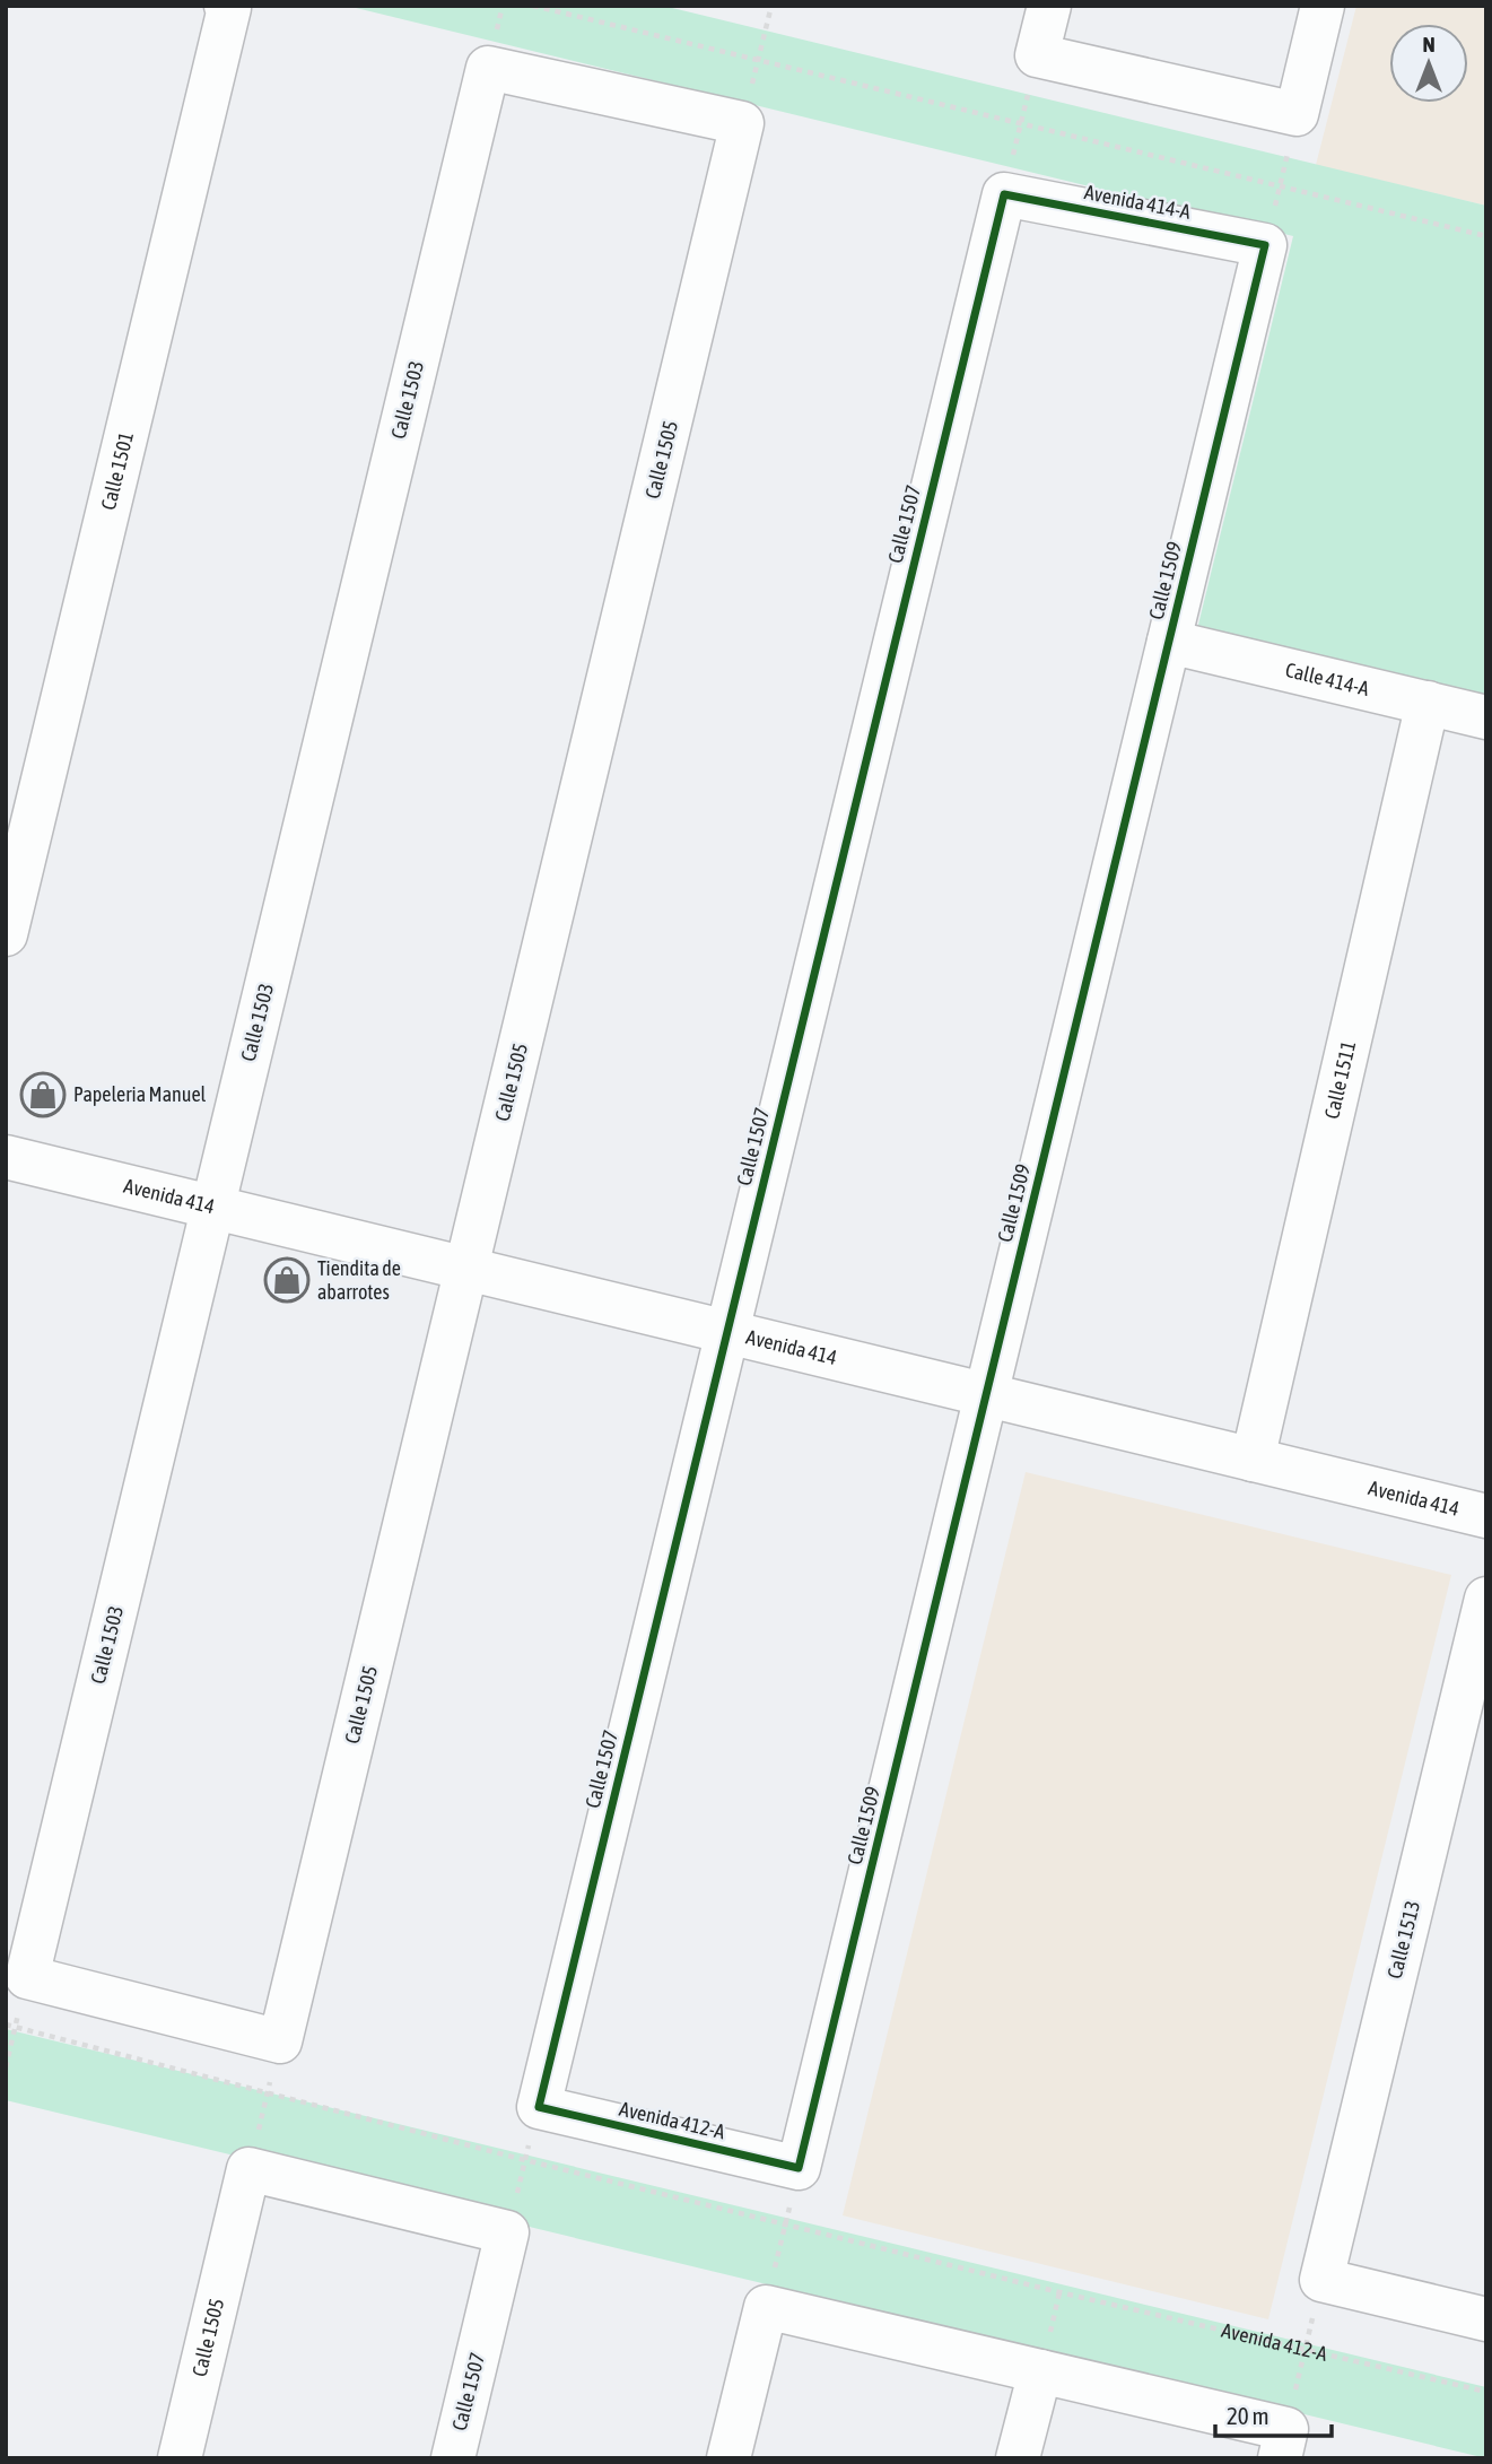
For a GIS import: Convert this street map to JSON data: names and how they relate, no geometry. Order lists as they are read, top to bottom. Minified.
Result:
{"streets":{"street":["Avenida 414-A","Calle 1503","Calle 1505","Calle 1501","Calle 1507","Calle 1509","Calle 414-A","Calle 1511","Avenida 414","Calle 1513","Avenida 412-A"]},"crossings":[["Avenida 414-A","Calle 1507"],["Avenida 414-A","Calle 1509"],["Calle 1503","Calle 1505"],["Calle 1503","Avenida 414"],["Calle 1505","Avenida 414"],["Calle 1507","Avenida 414"],["Calle 1507","Avenida 412-A"],["Calle 1509","Calle 414-A"],["Calle 1509","Avenida 414"],["Calle 1509","Avenida 412-A"],["Calle 414-A","Calle 1511"],["Calle 1511","Avenida 414"]],"places":{"shop":["Papeleria Manuel","Tiendita de abarrotes"]},"scale_bar":"20 m","north":"top"}
